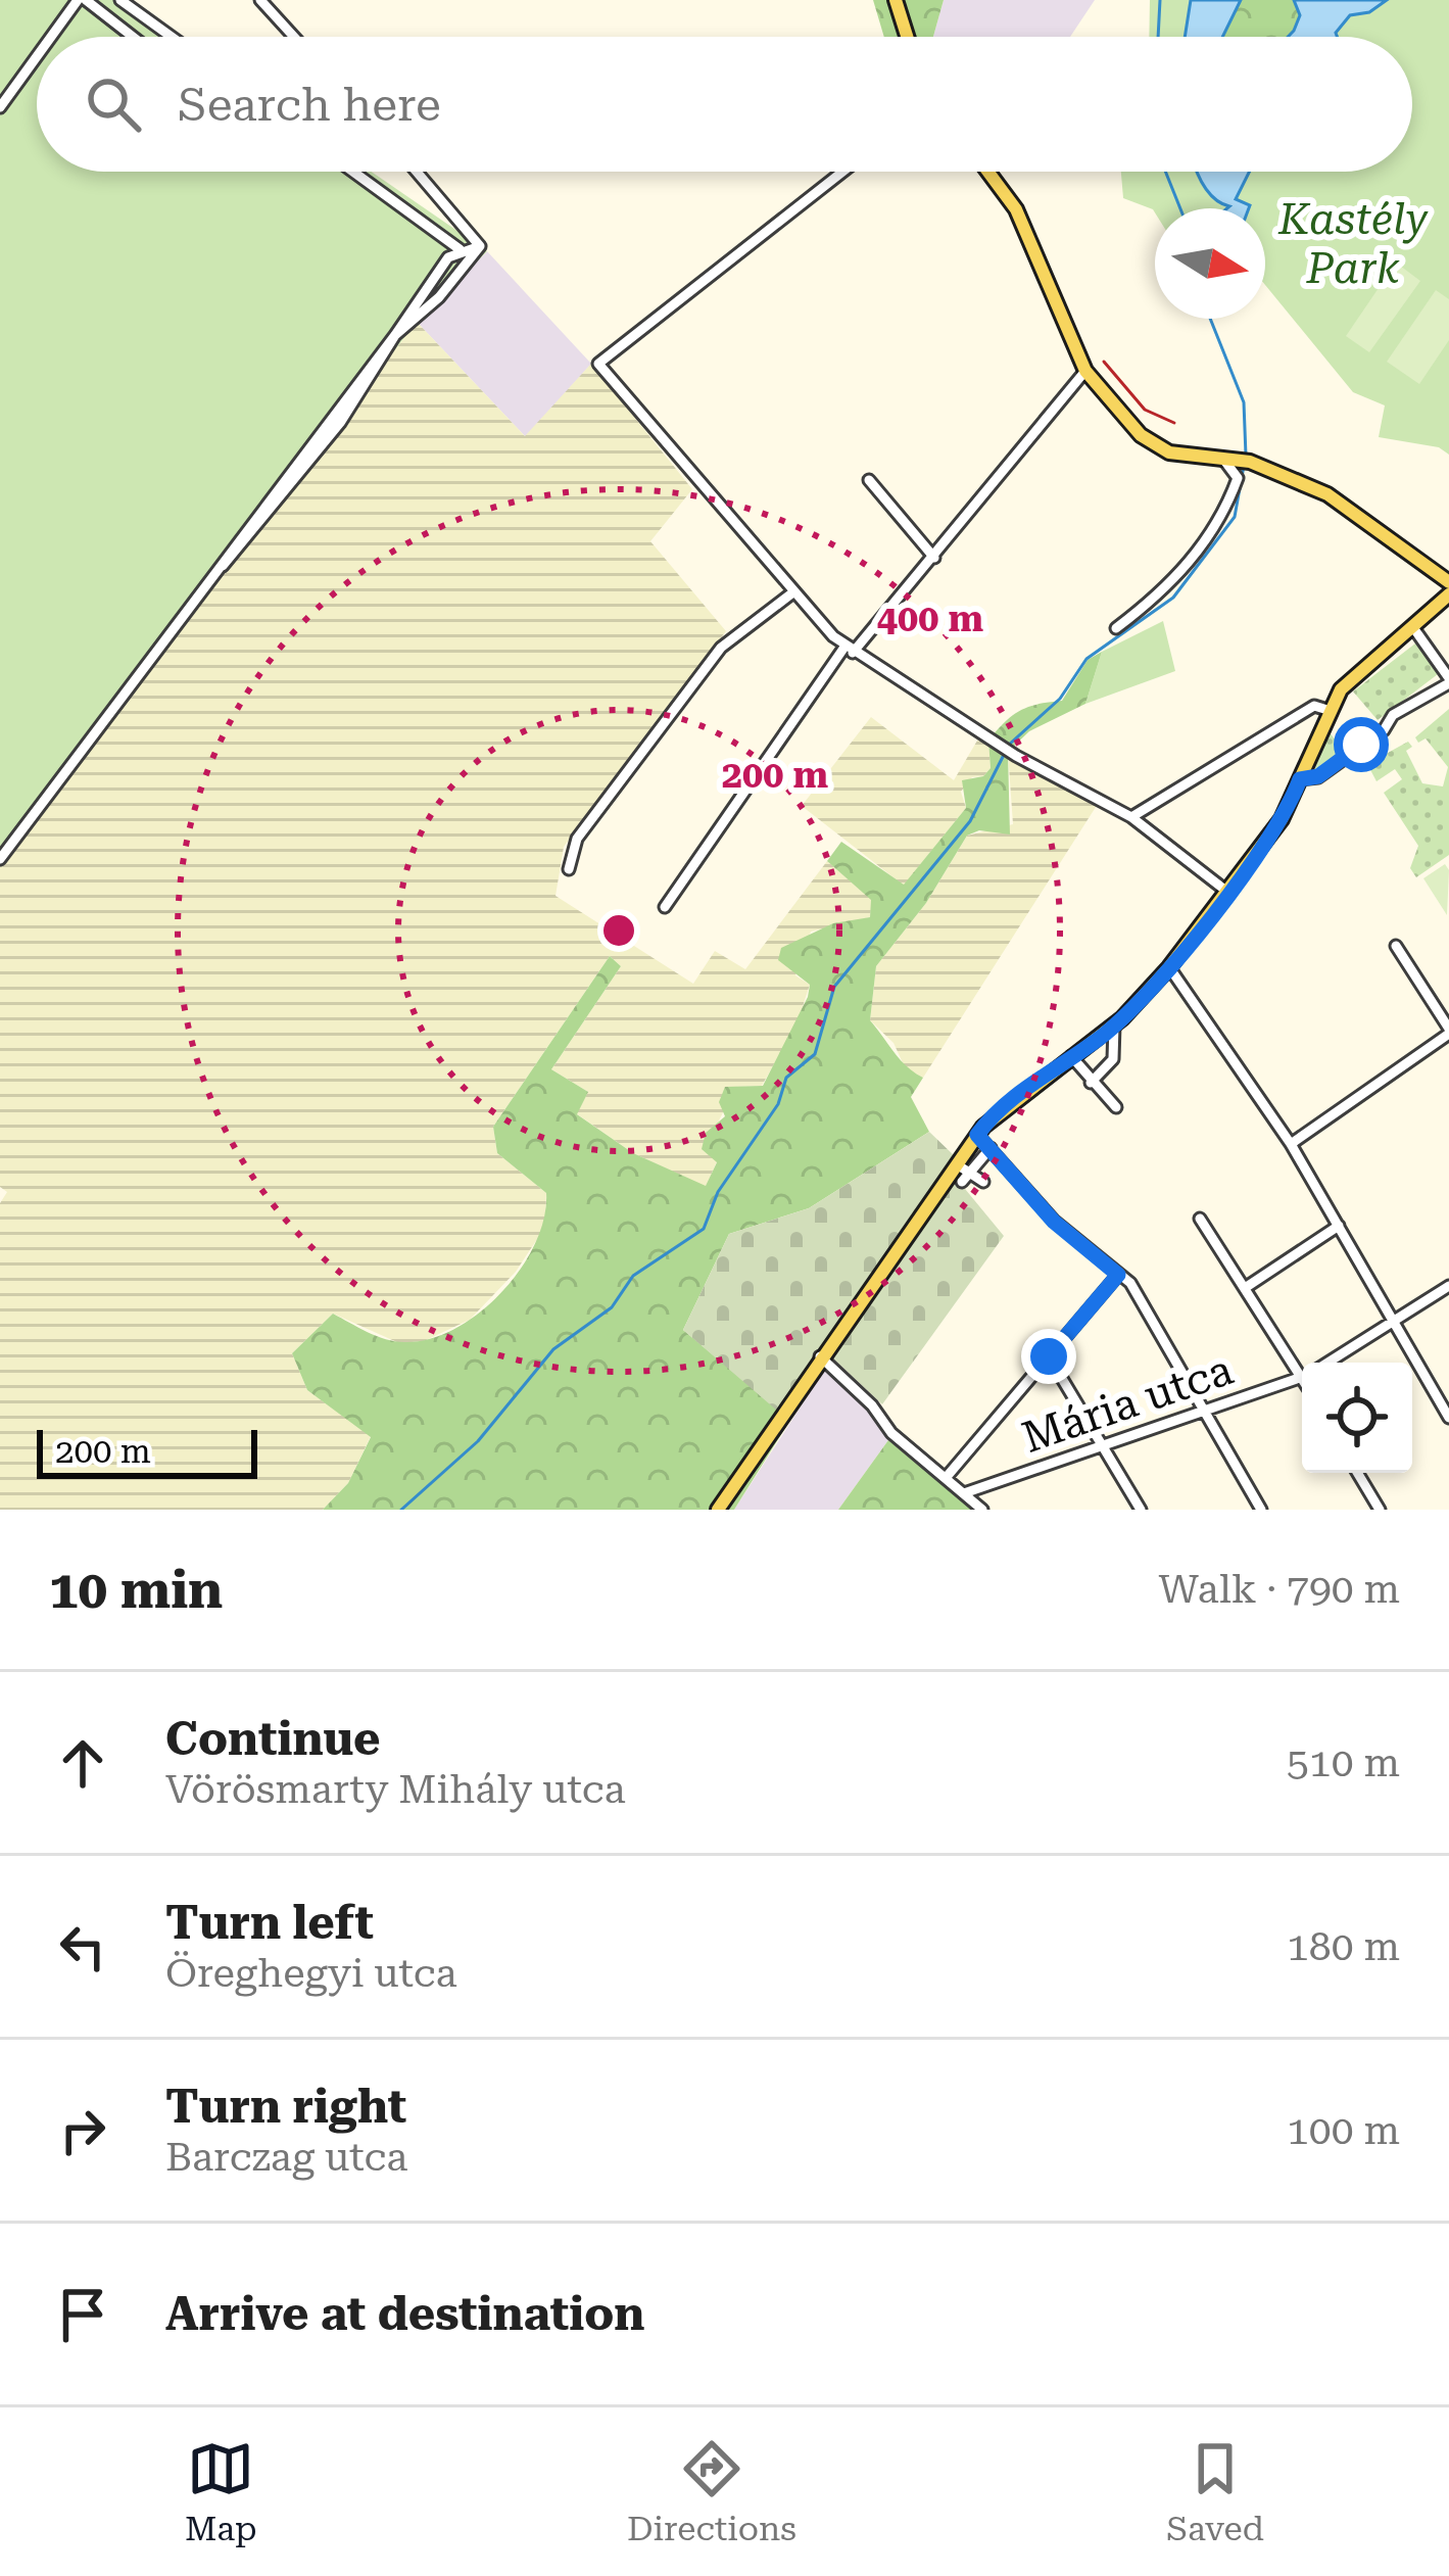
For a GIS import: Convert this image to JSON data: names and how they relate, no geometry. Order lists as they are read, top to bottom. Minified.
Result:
{"streets":{"street":["Mária utca"]},"parks":["Kastély Park"],"scale_bar":"200 m","north":"right","page":{"search":"Search here","scale":"200 m","heading":["10 min","Walk · 790 m"],"list":[["Continue","Vörösmarty Mihály utca","510 m"],["Turn left","Öreghegyi utca","180 m"],["Turn right","Barczag utca","100 m"],"Arrive at destination"],"nav":["Map","Directions","Saved"]},"rings":["400 m","200 m"]}
